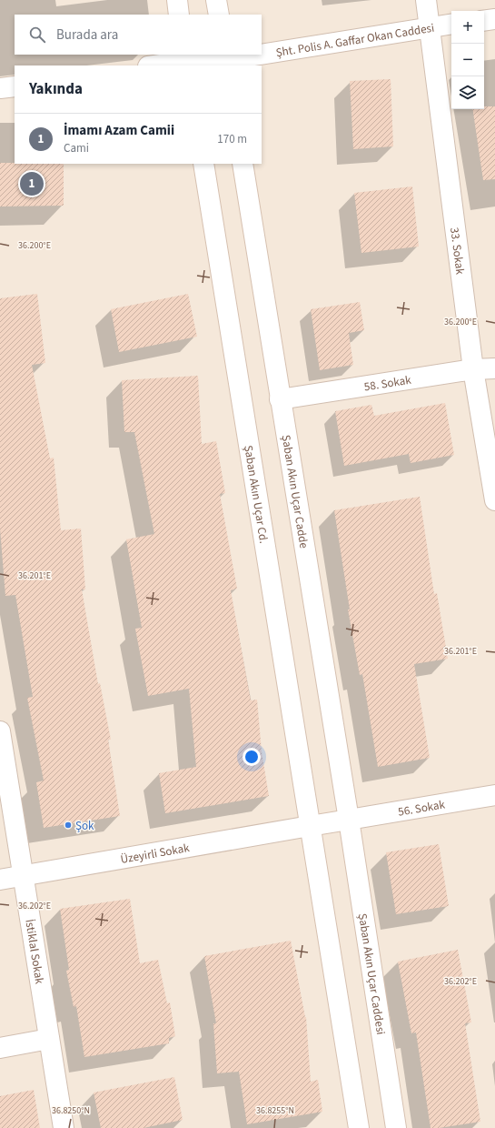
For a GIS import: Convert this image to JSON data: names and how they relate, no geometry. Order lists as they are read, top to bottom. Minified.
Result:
{"streets":{"main road":["Şht. Polis A. Gaffar Okan Caddesi","33. Sokak","58. Sokak","Şaban Akın Uçar Cadde","Şaban Akın Uçar Cd.","56. Sokak","Üzeyirli Sokak","İstiklal Sokak","Şaban Akın Uçar Caddesi"]},"crossings":[["Şht. Polis A. Gaffar Okan Caddesi","33. Sokak"],["33. Sokak","58. Sokak"],["58. Sokak","Şaban Akın Uçar Cadde"],["Şaban Akın Uçar Cadde","56. Sokak"],["Şaban Akın Uçar Cadde","Şaban Akın Uçar Caddesi"],["Şaban Akın Uçar Cd.","56. Sokak"],["Şaban Akın Uçar Cd.","Üzeyirli Sokak"],["56. Sokak","Üzeyirli Sokak"],["56. Sokak","Şaban Akın Uçar Caddesi"],["Üzeyirli Sokak","İstiklal Sokak"]],"places":["Şok"],"page":{"map_buttons":["+","−"],"search":"Burada ara","heading":"Yakında","list":[{"mark":"1","name":"İmamı Azam Camii","note":"Cami","value":"170 m"}],"pins":"1"},"coordinates":["36.200°E","36.201°E","36.202°E","36.8250°N","36.8255°N"]}
